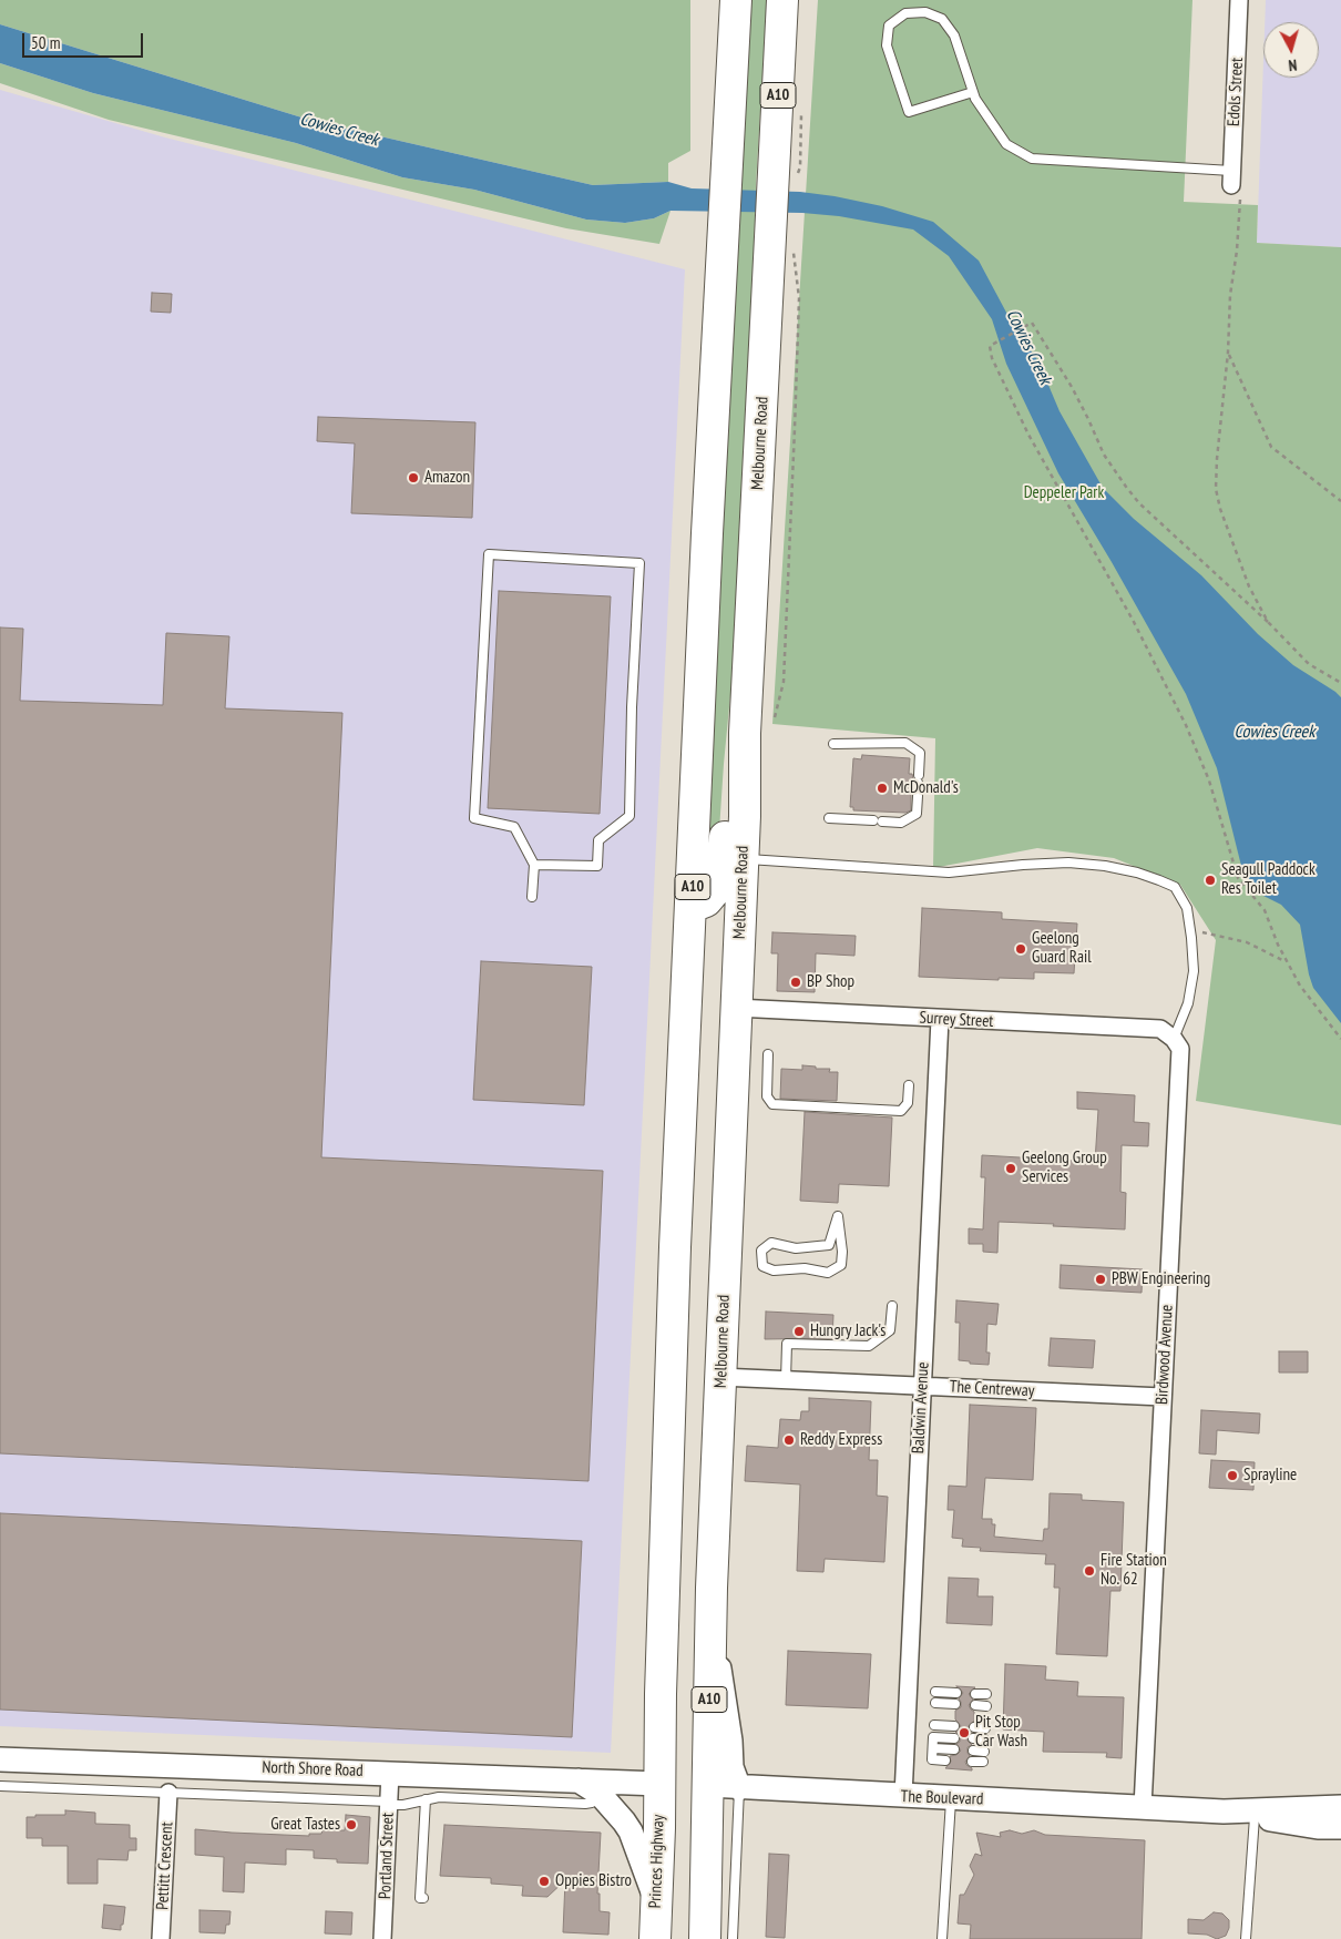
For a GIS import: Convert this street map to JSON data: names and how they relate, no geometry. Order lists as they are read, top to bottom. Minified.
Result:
{"streets":{"highway":["A10","Melbourne Road","The Boulevard","Princes Highway"],"main road":["North Shore Road"],"street":["Edols Street","Surrey Street","Birdwood Avenue","The Centreway","Baldwin Avenue","Portland Street","Pettitt Crescent"]},"crossings":[["A10","Melbourne Road"],["A10","North Shore Road"],["A10","The Boulevard"],["A10","Princes Highway"],["Melbourne Road","Surrey Street"],["Melbourne Road","The Centreway"],["Melbourne Road","The Boulevard"],["Surrey Street","Birdwood Avenue"],["Surrey Street","Baldwin Avenue"],["Birdwood Avenue","The Centreway"],["Birdwood Avenue","The Boulevard"],["The Centreway","Baldwin Avenue"],["Baldwin Avenue","The Boulevard"],["North Shore Road","The Boulevard"],["North Shore Road","Portland Street"],["North Shore Road","Princes Highway"],["North Shore Road","Pettitt Crescent"],["The Boulevard","Princes Highway"]],"water":["Cowies Creek"],"parks":["Deppeler Park"],"places":["Amazon","McDonald's","Seagull Paddock Res Toilet","Geelong Guard Rail","BP Shop","Geelong Group Services","PBW Engineering","Hungry Jack's","Reddy Express","Sprayline","Fire Station No. 62","Pit Stop Car Wash","Great Tastes","Oppies Bistro"],"scale_bar":"50 m","north":"bottom"}
